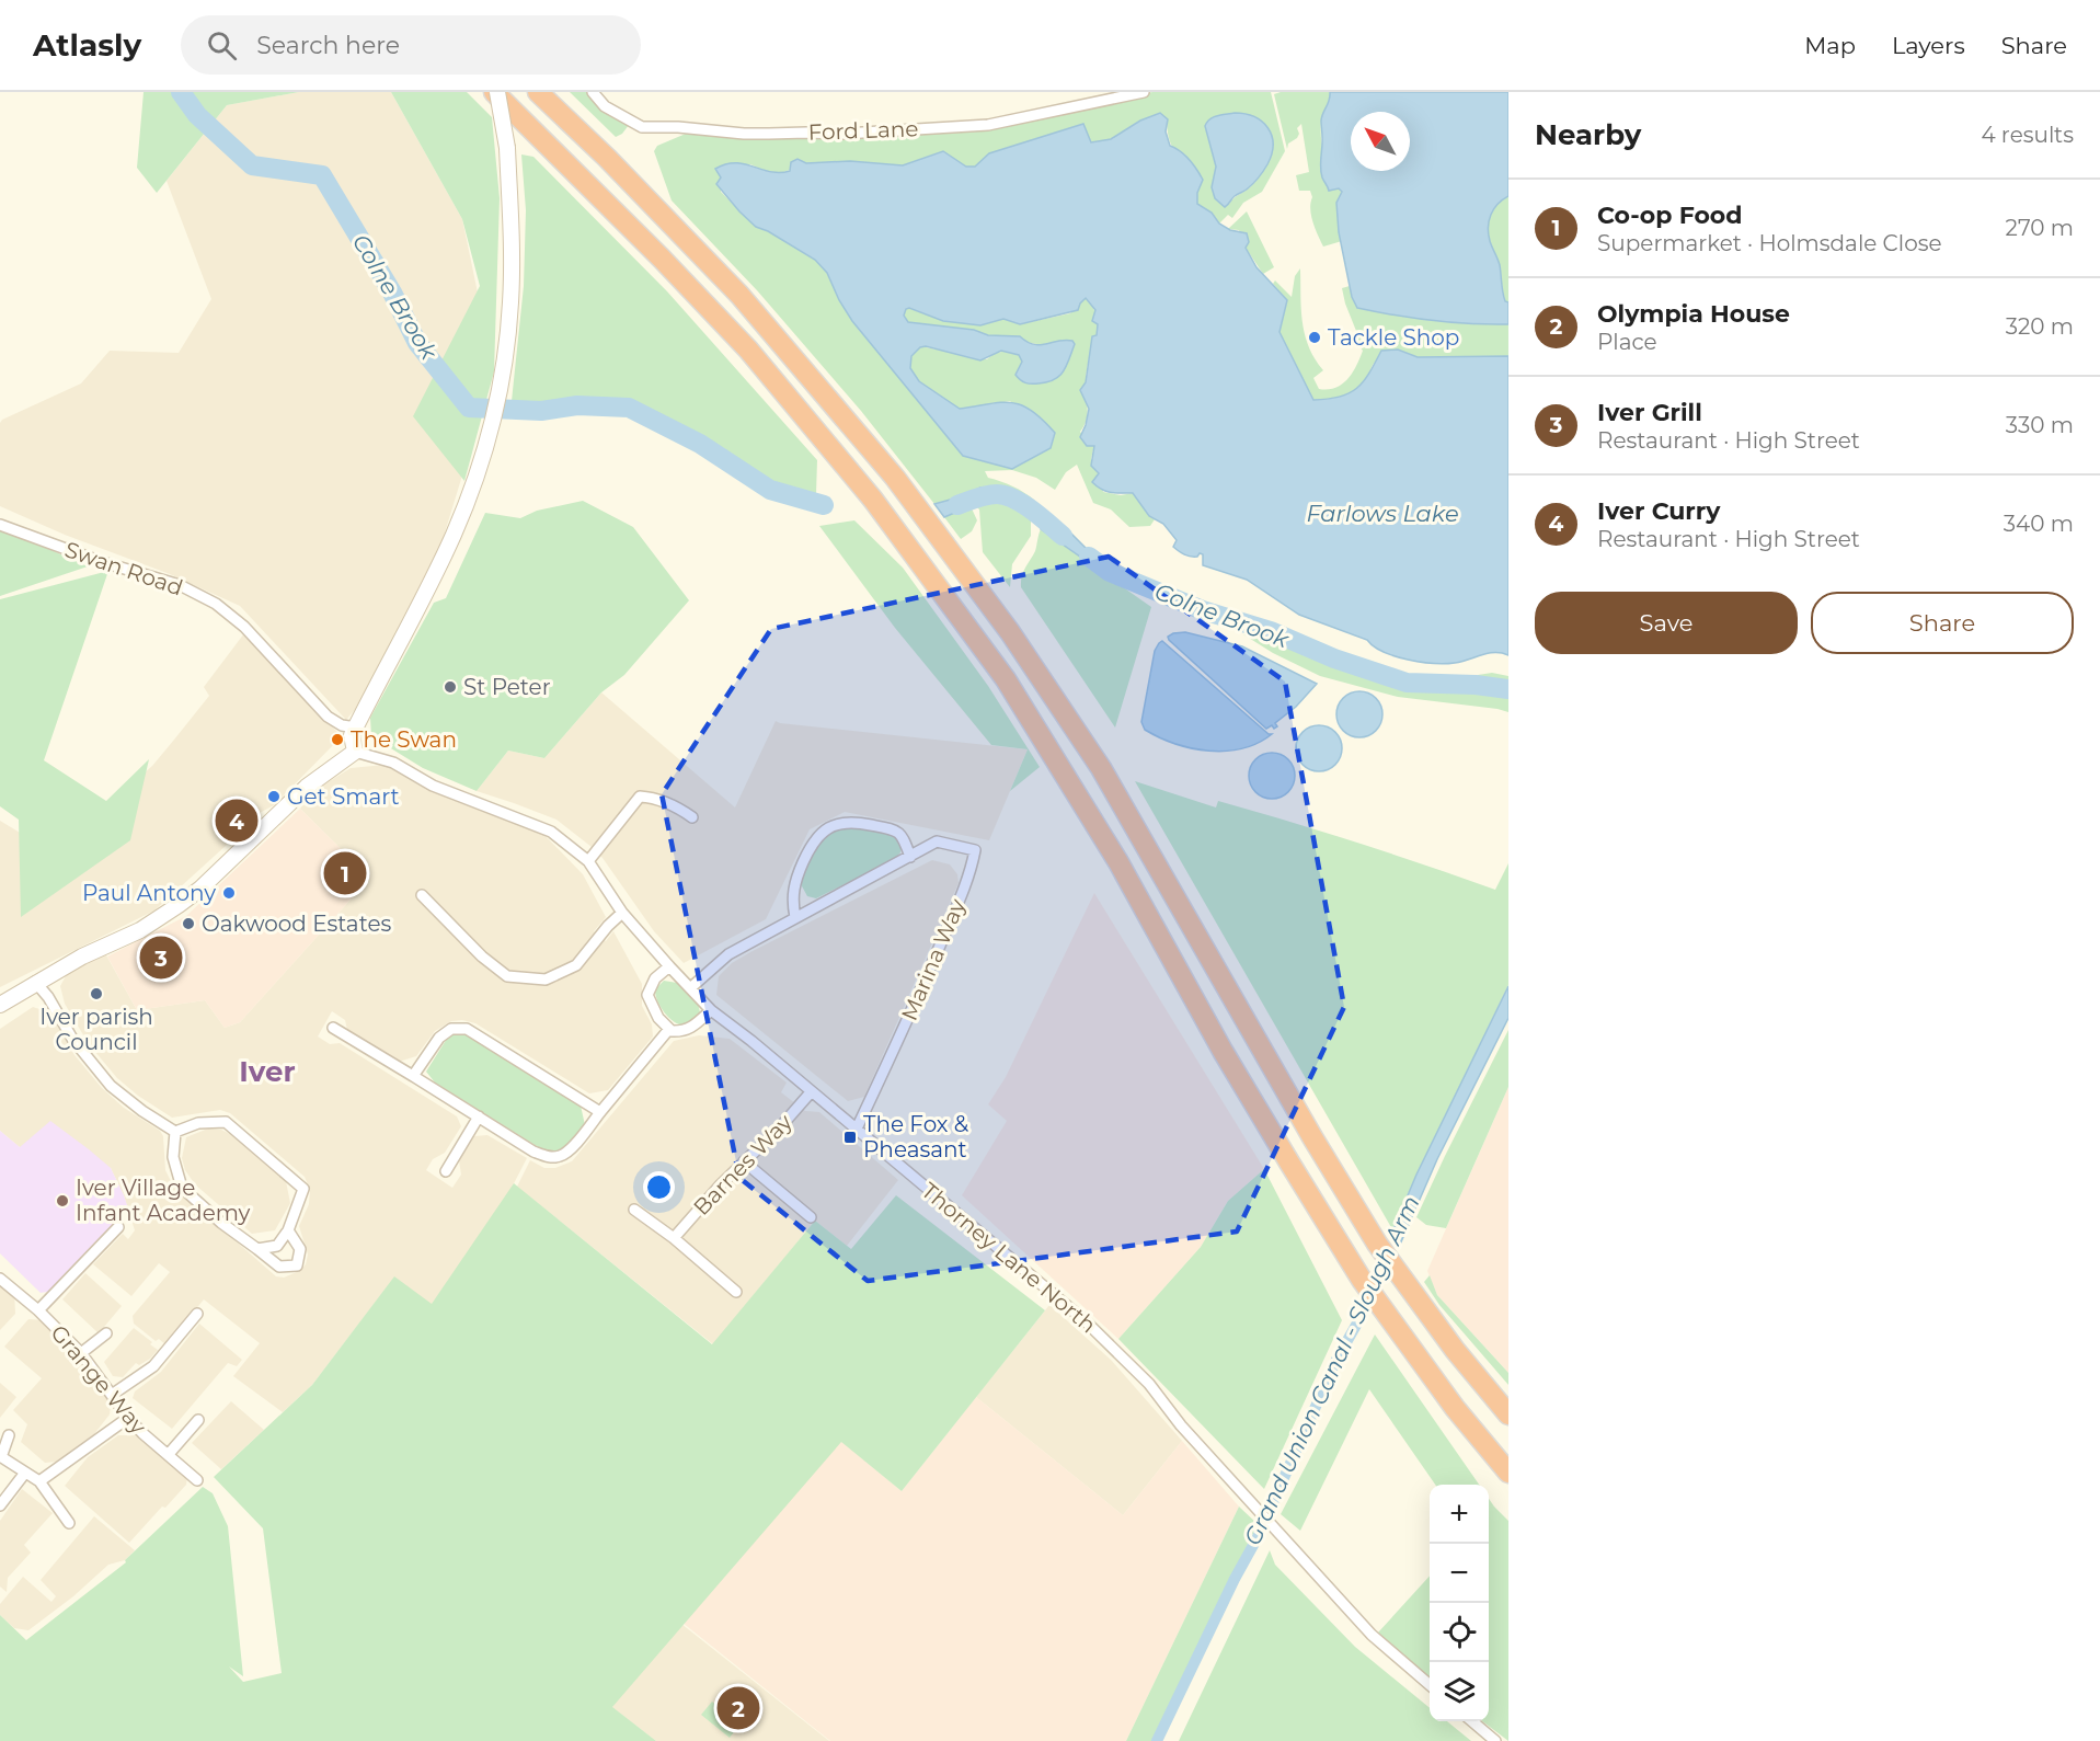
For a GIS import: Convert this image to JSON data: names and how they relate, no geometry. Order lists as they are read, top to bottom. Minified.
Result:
{"streets":{"street":["Ford Lane","Swan Road","Marina Way","Barnes Way","Thorney Lane North","Grange Way"]},"crossings":[["Marina Way","Thorney Lane North"],["Barnes Way","Thorney Lane North"]],"districts":["Iver"],"water":["Colne Brook","Farlows Lake","Grand Union Canal - Slough Arm"],"places":{"other":["Tackle Shop","St Peter","The Swan","Get Smart","Paul Antony","Oakwood Estates","Iver parish Council","Iver Village Infant Academy"],"transit":["The Fox & Pheasant"]},"north":"top left","page":{"header":"Atlasly","search":"Search here","nav":["Map","Layers","Share"],"heading":["Nearby","4 results"],"list":[{"mark":"1","name":"Co-op Food","note":"Supermarket · Holmsdale Close","value":"270 m"},{"mark":"2","name":"Olympia House","note":"Place","value":"320 m"},{"mark":"3","name":"Iver Grill","note":"Restaurant · High Street","value":"330 m"},{"mark":"4","name":"Iver Curry","note":"Restaurant · High Street","value":"340 m"}],"buttons":["Save","Share"],"pins":["4","1","3","2"],"map_buttons":["+","−"]}}
